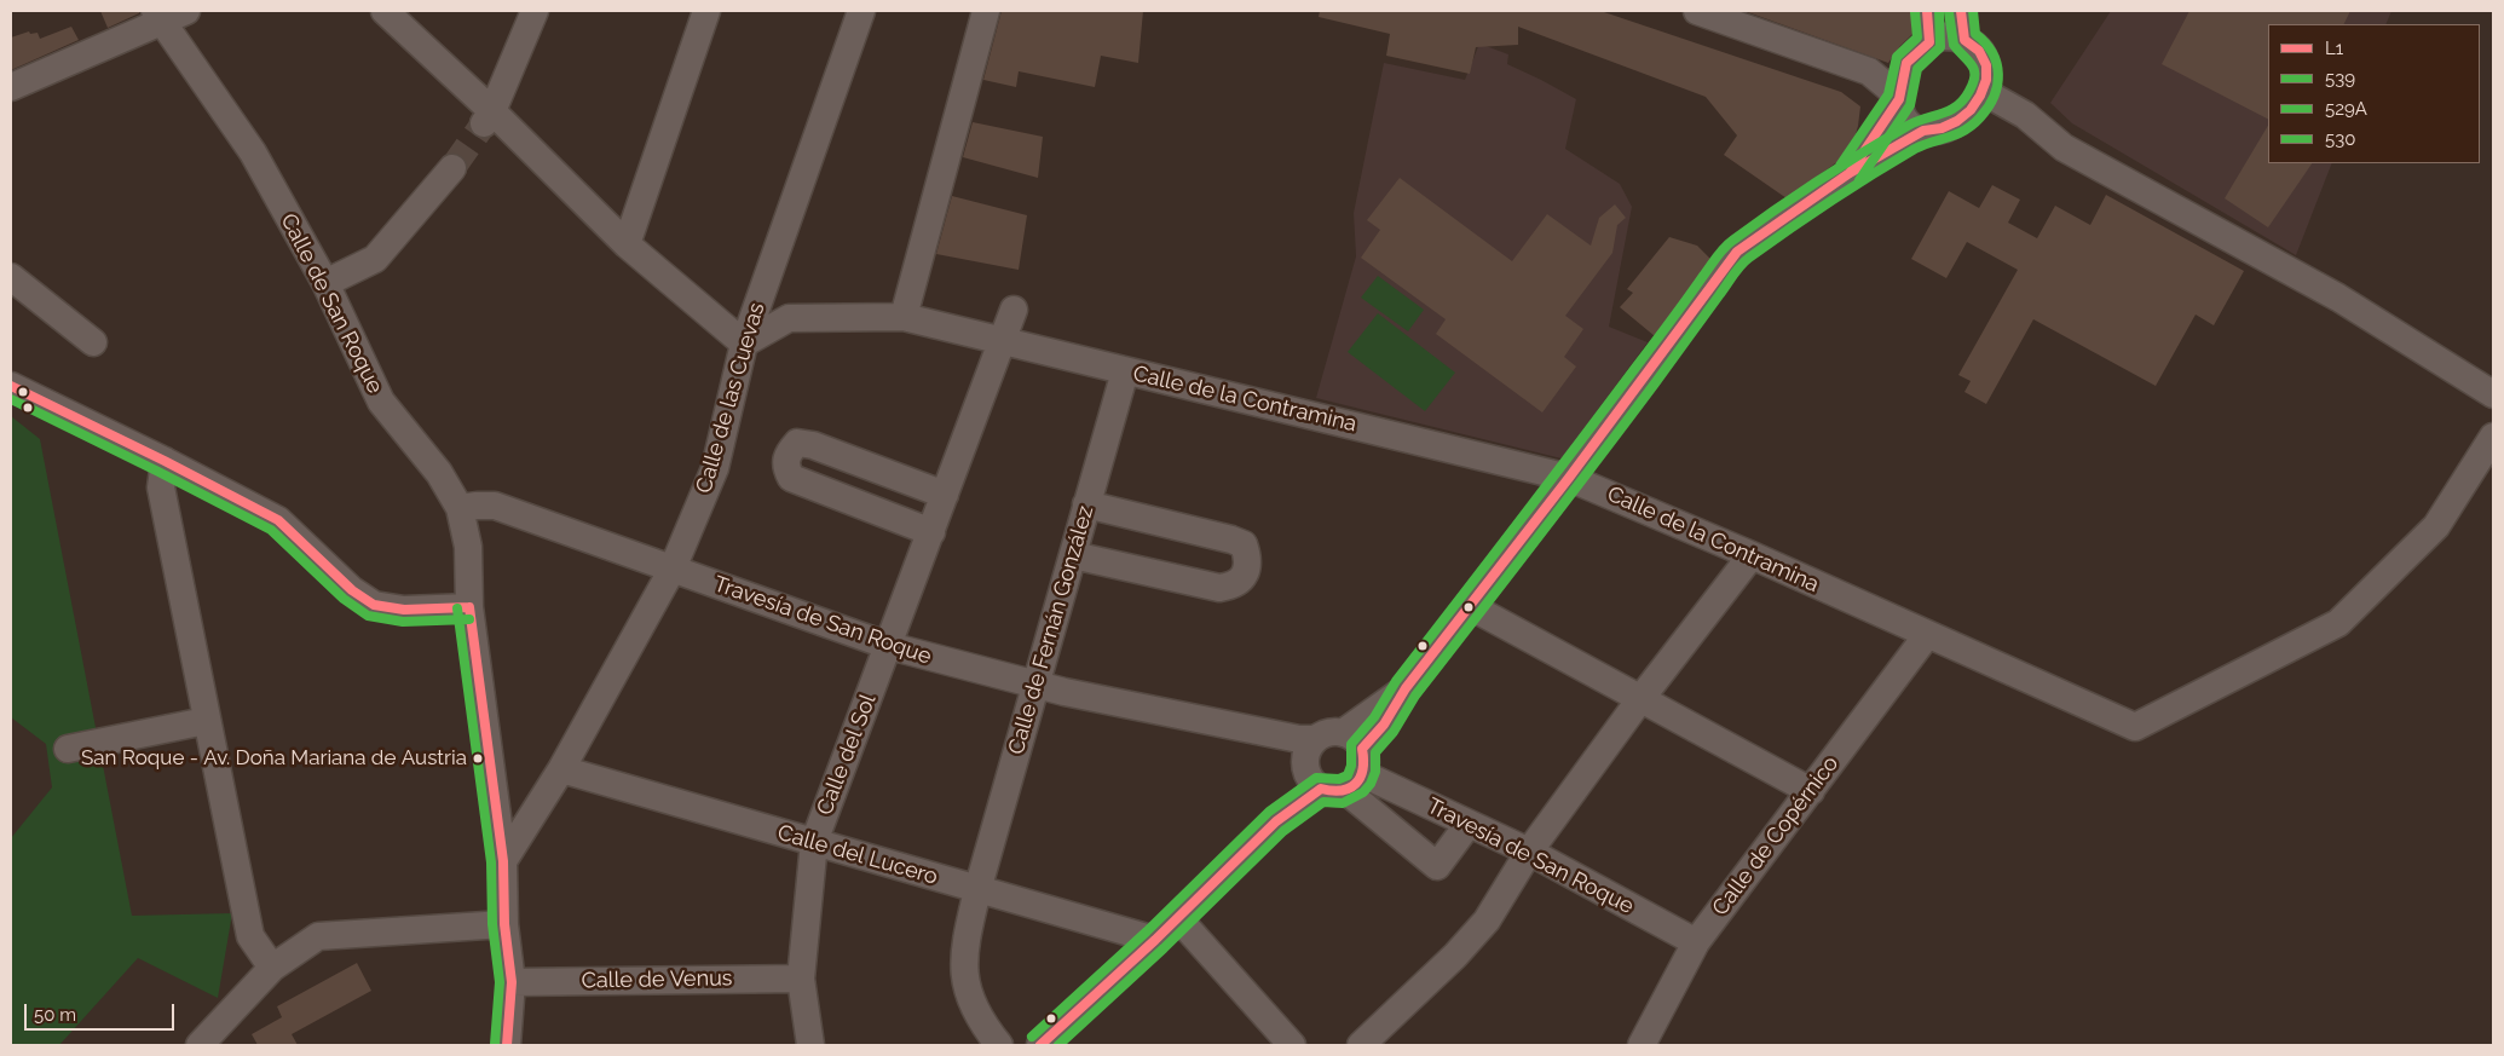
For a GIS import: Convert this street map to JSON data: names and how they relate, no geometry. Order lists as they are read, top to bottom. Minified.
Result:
{"streets":{"street":["Calle de San Roque","Calle de las Cuevas","Calle de la Contramina","Travesía de San Roque","Calle de Fernán González","Calle del Sol","Calle de Copérnico","Calle del Lucero","Calle de Venus"]},"crossings":[["Calle de San Roque","Calle de las Cuevas"],["Calle de San Roque","Travesía de San Roque"],["Calle de San Roque","Calle de Venus"],["Calle de las Cuevas","Calle de la Contramina"],["Calle de las Cuevas","Travesía de San Roque"],["Calle de las Cuevas","Calle del Lucero"],["Calle de la Contramina","Calle de Fernán González"],["Calle de la Contramina","Calle del Sol"],["Calle de la Contramina","Calle de Copérnico"],["Travesía de San Roque","Calle de Fernán González"],["Travesía de San Roque","Calle del Sol"],["Travesía de San Roque","Calle de Copérnico"],["Calle de Fernán González","Calle del Lucero"],["Calle del Sol","Calle del Lucero"],["Calle del Sol","Calle de Venus"]],"places":["San Roque - Av. Doña Mariana de Austria"],"lines":["transit line L1","transit line 539","transit line 529A","transit line 530"],"legend":["L1","539","529A","530"],"scale_bar":"50 m"}
